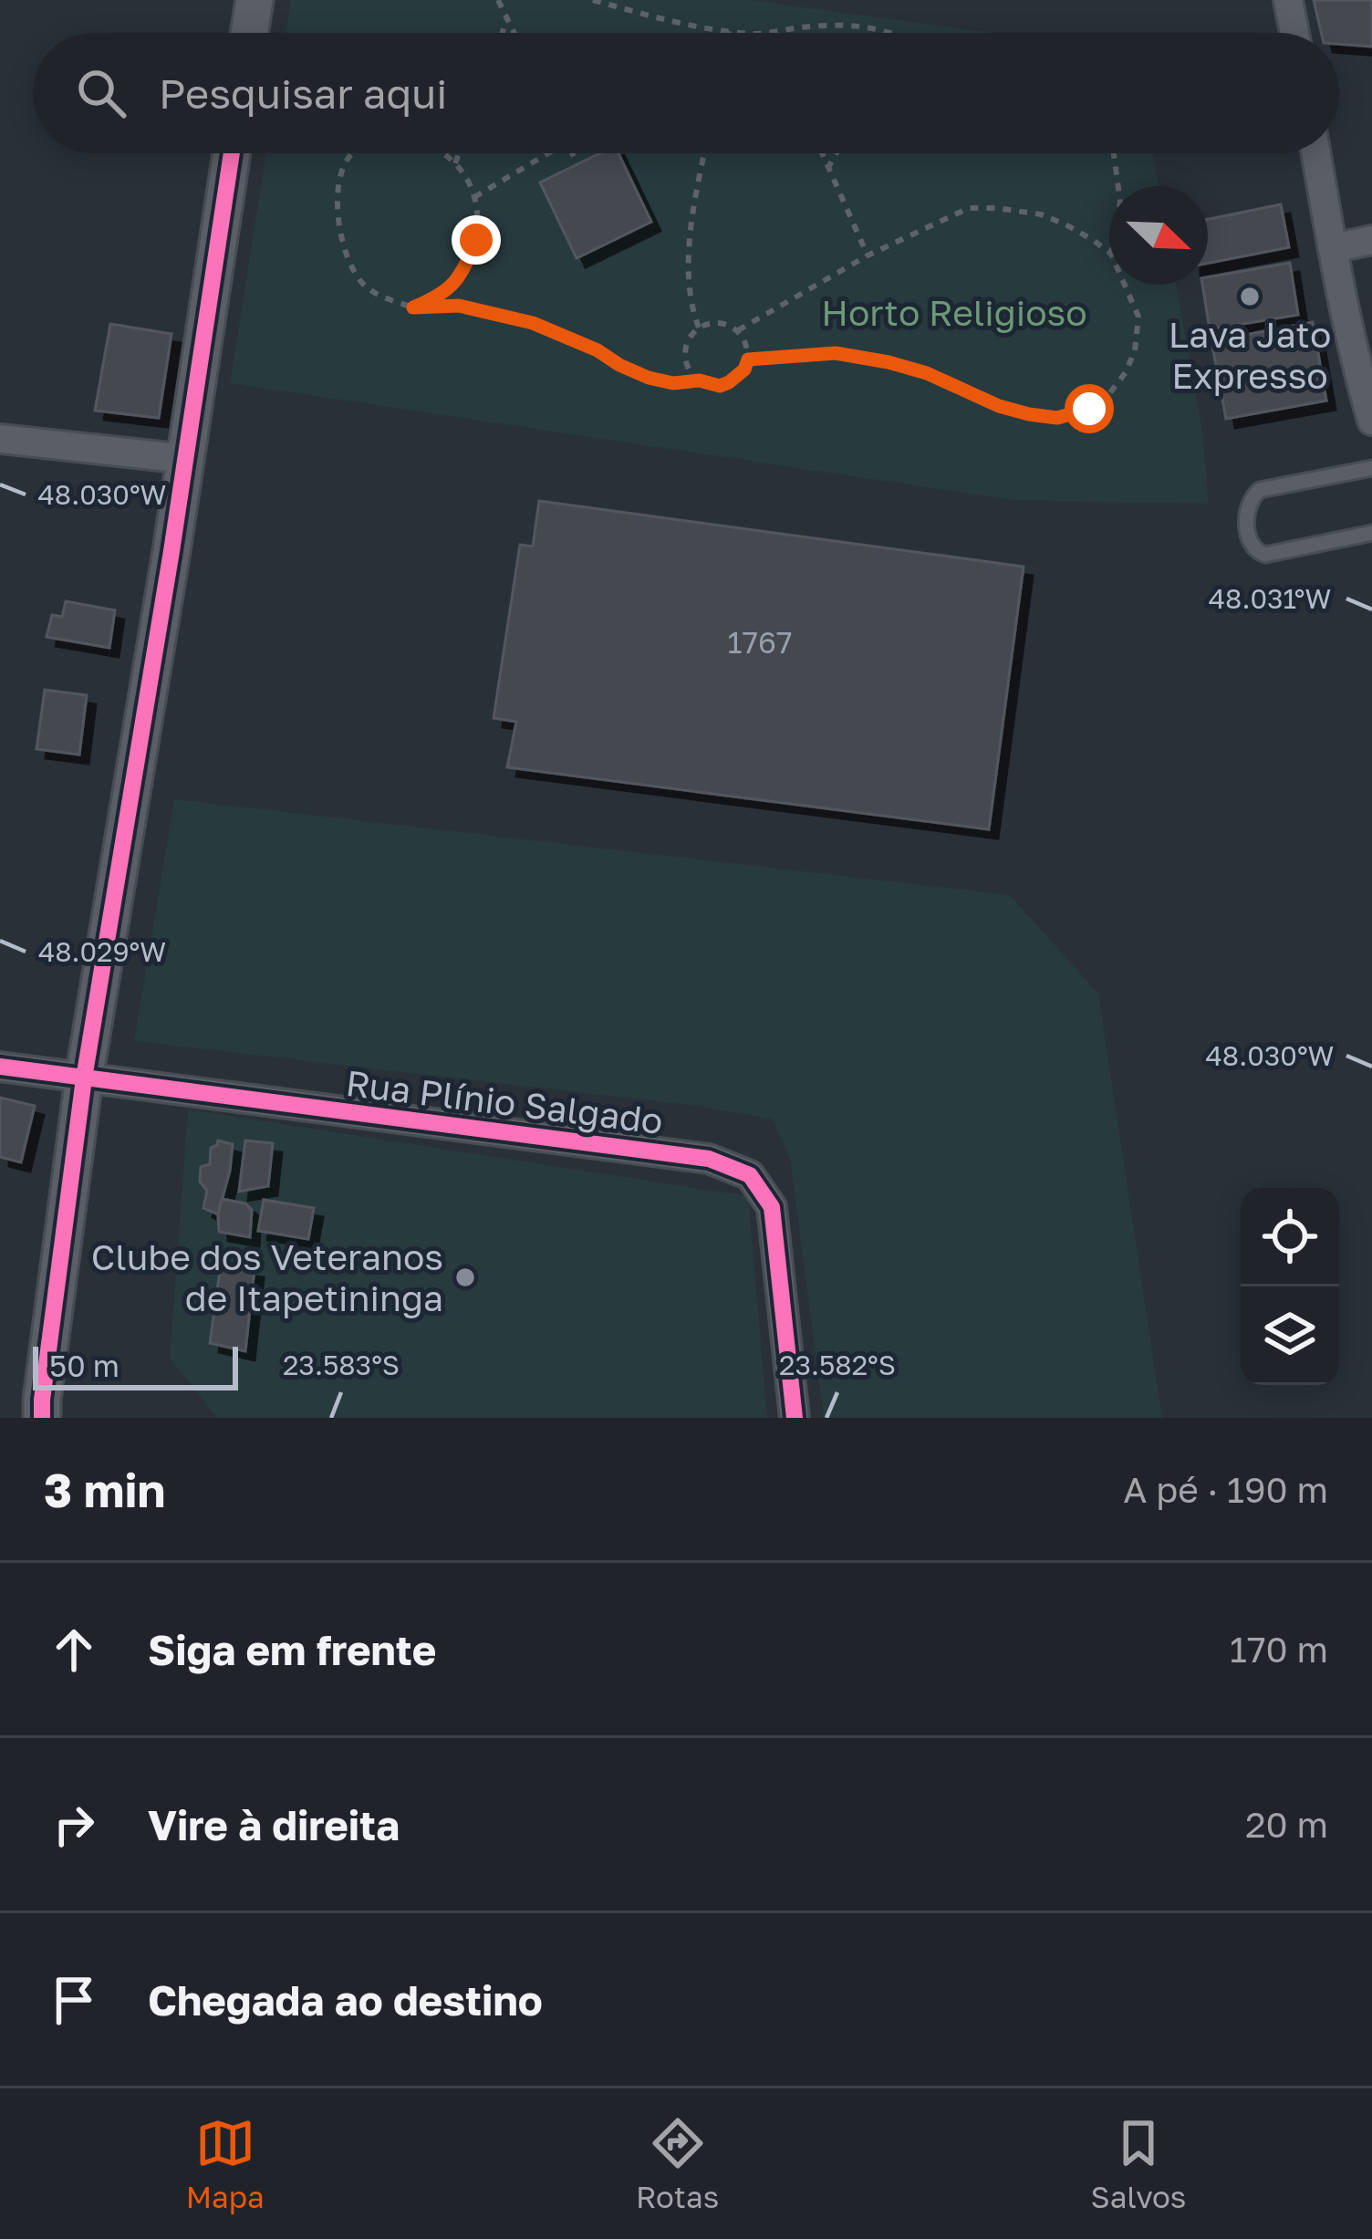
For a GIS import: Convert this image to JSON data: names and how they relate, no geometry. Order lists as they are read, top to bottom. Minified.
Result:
{"streets":{"street":["Rua Plínio Salgado"]},"parks":["Horto Religioso"],"places":["Lava Jato Expresso","Clube dos Veteranos de Itapetininga"],"house_numbers":["1767"],"scale_bar":"50 m","north":"bottom right","page":{"search":"Pesquisar aqui","scale":"50 m","heading":["3 min","A pé · 190 m"],"list":[["Siga em frente","170 m"],["Vire à direita","20 m"],"Chegada ao destino"],"nav":["Mapa","Rotas","Salvos"]},"coordinates":["48.030°W","48.031°W","48.029°W","23.583°S","23.582°S"]}
